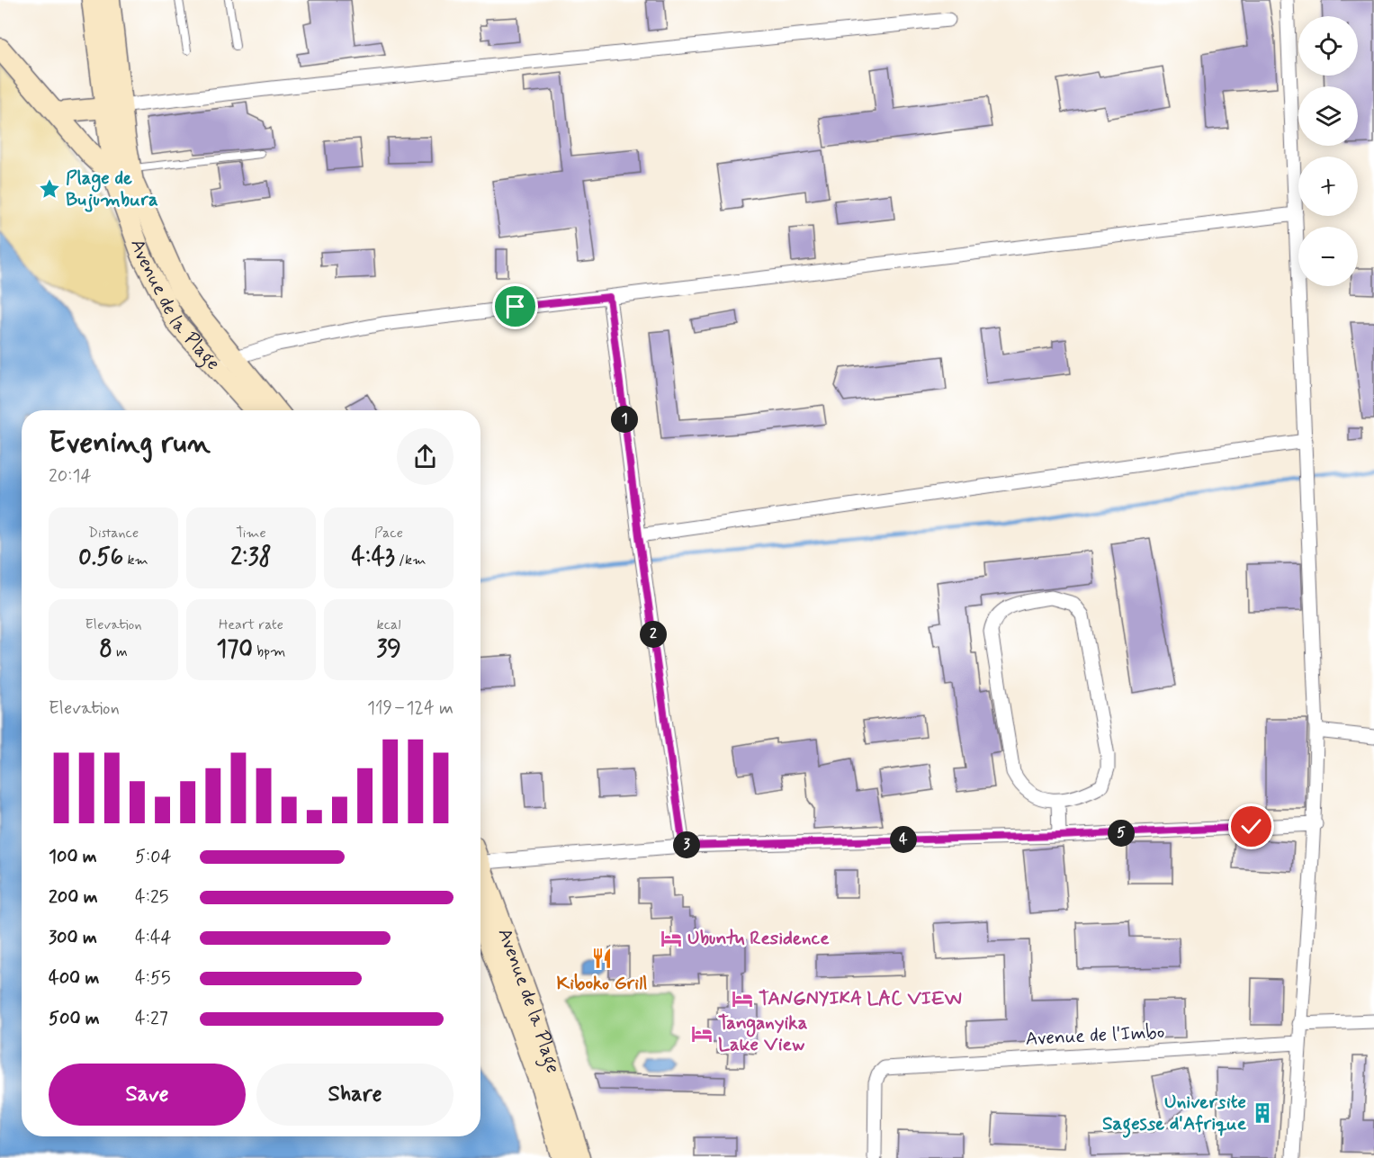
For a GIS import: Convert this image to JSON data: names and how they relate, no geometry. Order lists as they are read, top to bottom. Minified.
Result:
{"streets":{"main road":["Avenue de la Plage"],"street":["Avenue de l'Imbo"]},"places":{"place":["Plage de Bujumbura"],"hotel":["Ubuntu Residence","TANGNYIKA LAC VIEW","Tanganyika Lake View"],"restaurant":["Kiboko Grill"],"building":["Universite Sagesse d'Afrique"]},"page":{"map_buttons":["+","−"],"pins":["1","2","5","4","3"],"heading":["Evening run","20:14"],"stats":[["Distance","0.56 km"],["Time","2:38"],["Pace","4:43 /km"],["Elevation","8 m"],["Heart rate","170 bpm"],["kcal","39"]],"chart":["Elevation","119–124 m"],"list":[{"name":"100 m","note":"5:04"},{"name":"200 m","note":"4:25"},{"name":"300 m","note":"4:44"},{"name":"400 m","note":"4:55"},{"name":"500 m","note":"4:27"}],"buttons":["Save","Share"]}}
